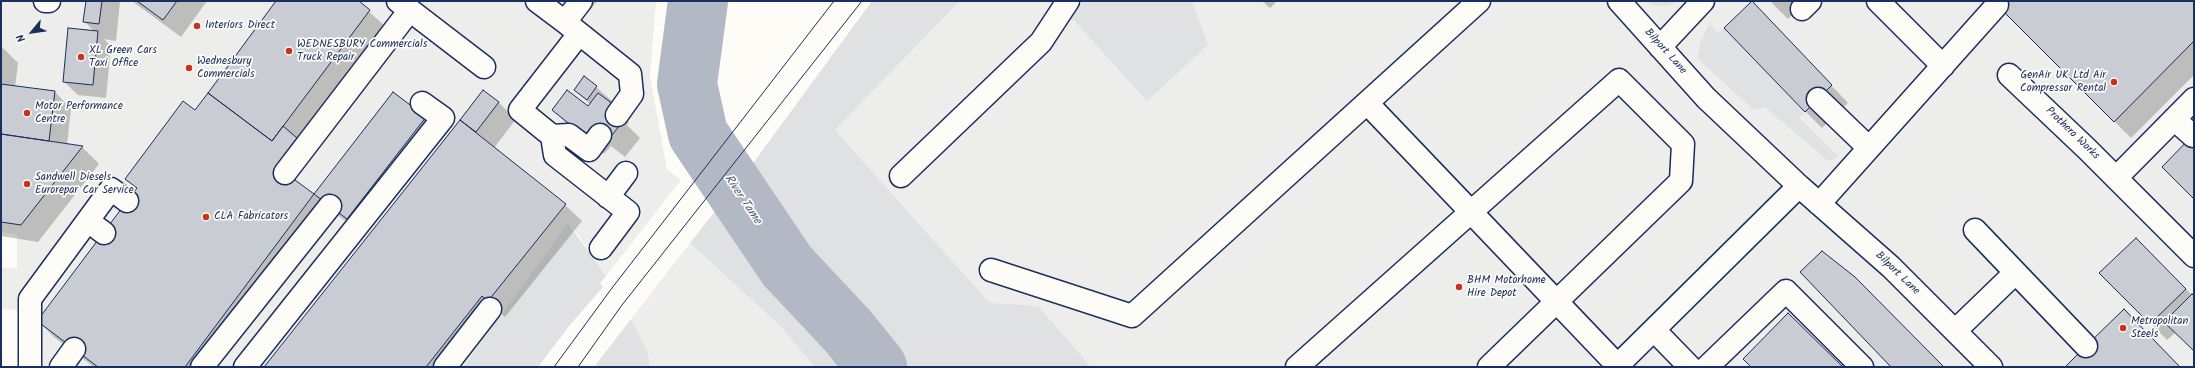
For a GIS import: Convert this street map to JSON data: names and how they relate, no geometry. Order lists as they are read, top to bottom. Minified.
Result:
{"streets":{"street":["Bilport Lane","Prothero Works"]},"water":["River Tame"],"places":["Interiors Direct","WEDNESBURY Commercials Truck Repair","XL Green Cars Taxi Office","Wednesbury Commercials","GenAir UK Ltd Air Compressor Rental","Motor Performance Centre","Sandwell Diesels Eurorepar Car Service","CLA Fabricators","BHM Motorhome Hire Depot","Metropolitan Steels"],"north":"bottom left"}
